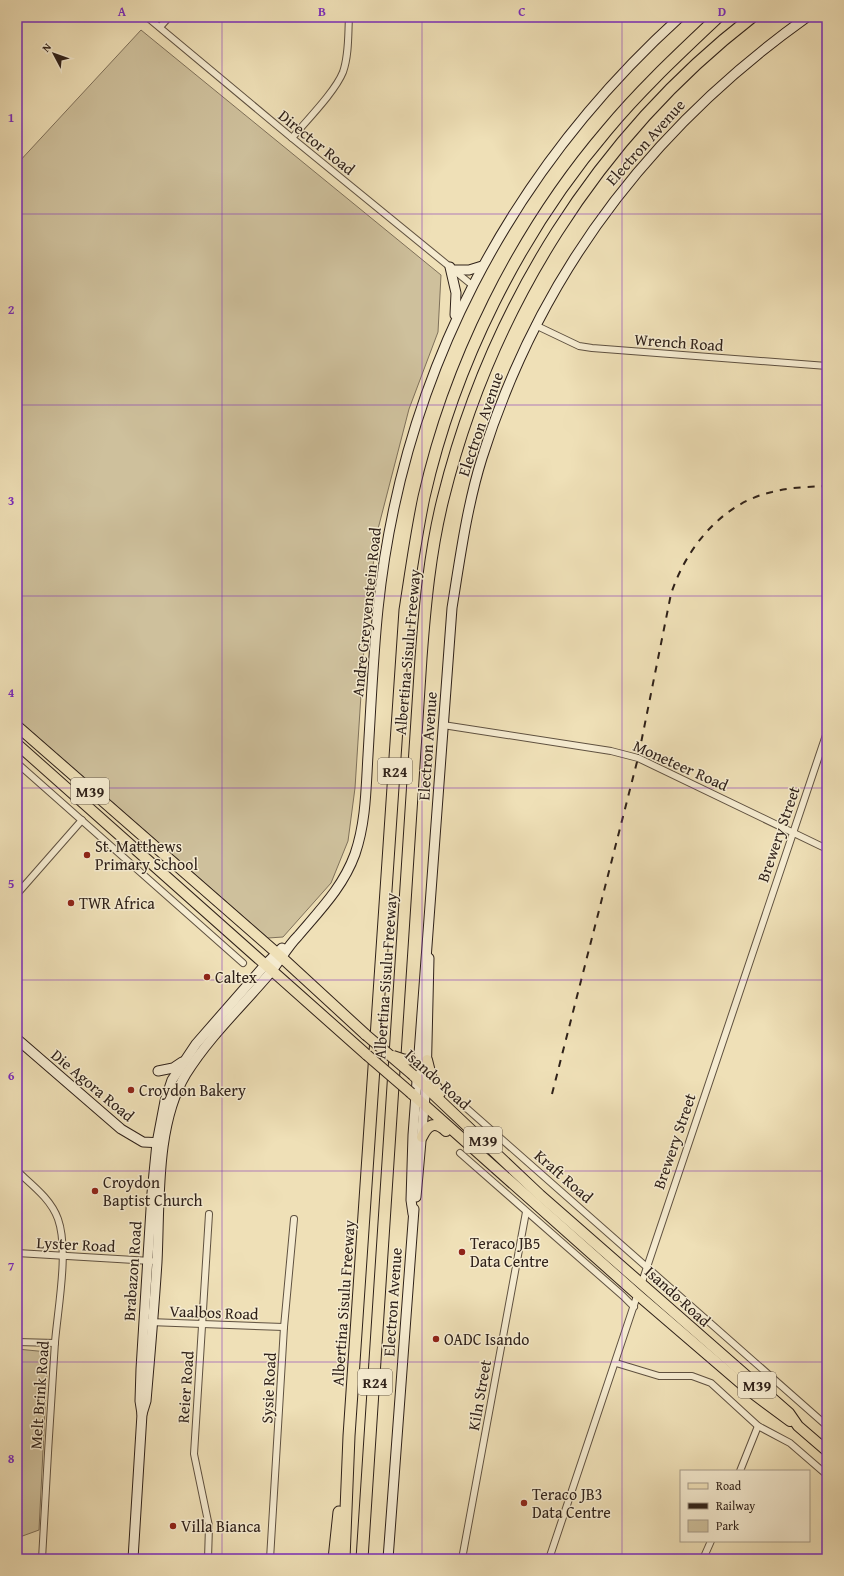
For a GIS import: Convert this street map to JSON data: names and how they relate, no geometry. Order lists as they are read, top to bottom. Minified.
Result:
{"streets":{"highway":["Albertina Sisulu Freeway","R24"],"main road":["Electron Avenue","Andre Greyvenstein Road","M39","Isando Road","Die Agora Road","Brabazon Road"],"street":["Director Road","Wrench Road","Moneteer Road","Brewery Street","Kraft Road","Lyster Road","Vaalbos Road","Reier Road","Sysie Road","Melt Brink Road","Kiln Street"]},"crossings":[["Director Road","Andre Greyvenstein Road"],["Electron Avenue","Wrench Road"],["Electron Avenue","Moneteer Road"],["Electron Avenue","Isando Road"],["Andre Greyvenstein Road","Isando Road"],["Andre Greyvenstein Road","Brabazon Road"],["Moneteer Road","Brewery Street"],["Brewery Street","Isando Road"],["Brewery Street","Kraft Road"],["Isando Road","Kraft Road"],["Isando Road","Brabazon Road"],["Die Agora Road","Brabazon Road"],["Lyster Road","Brabazon Road"],["Lyster Road","Melt Brink Road"],["Brabazon Road","Vaalbos Road"],["Vaalbos Road","Reier Road"],["Vaalbos Road","Sysie Road"]],"places":["St. Matthews Primary School","TWR Africa","Caltex","Croydon Bakery","Croydon Baptist Church","Teraco JB5 Data Centre","OADC Isando","Teraco JB3 Data Centre","Villa Bianca"],"legend":["Road","Railway","Park"],"north":"top left","grid":{"columns":["A","B","C","D"],"rows":["1","2","3","4","5","6","7","8"]}}
